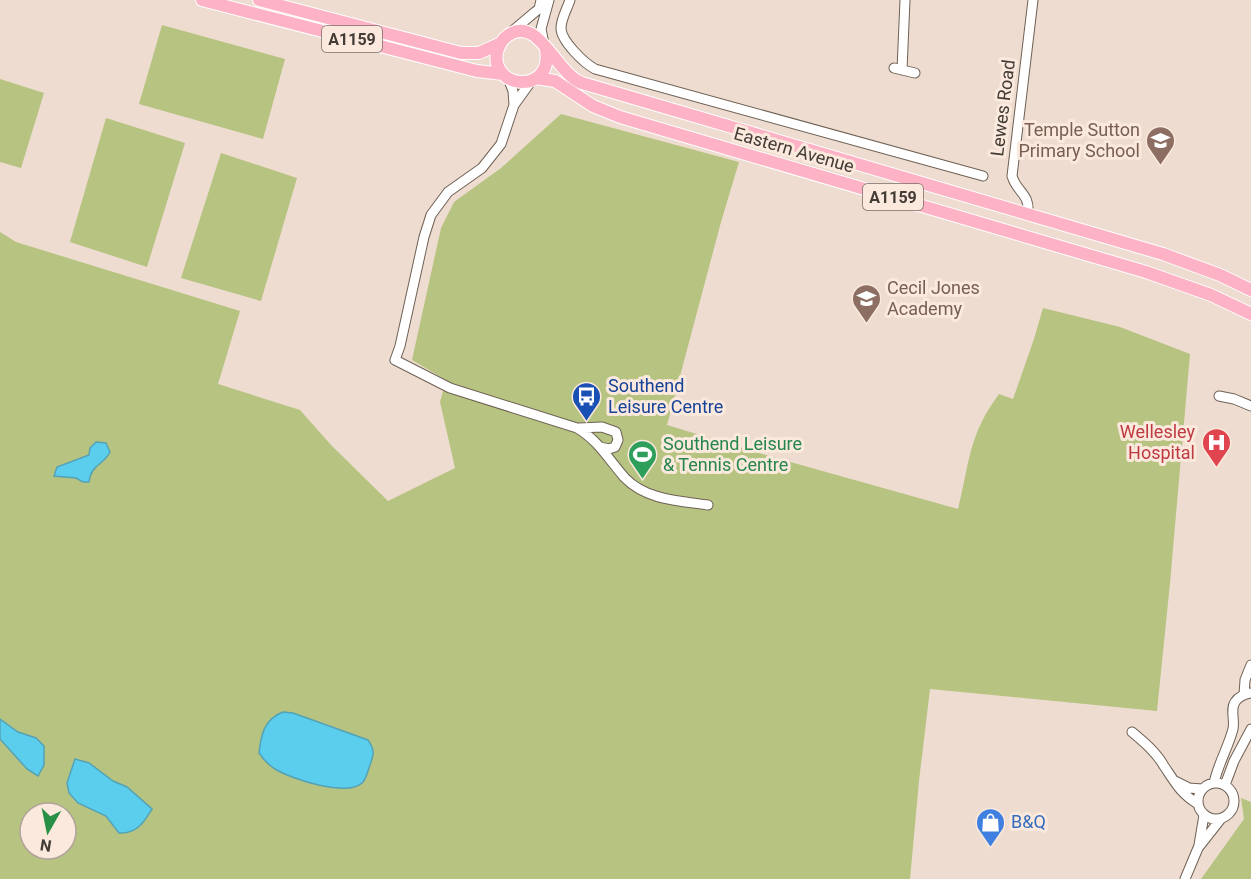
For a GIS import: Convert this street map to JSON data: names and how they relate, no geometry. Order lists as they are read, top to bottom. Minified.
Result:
{"streets":{"main road":["A1159","Eastern Avenue"],"street":["Lewes Road"]},"crossings":[["A1159","Eastern Avenue"],["Lewes Road","Eastern Avenue"]],"places":{"school or university":["Temple Sutton Primary School","Cecil Jones Academy"],"bus stop":["Southend Leisure Centre"],"hospital":["Wellesley Hospital"],"sports":["Southend Leisure & Tennis Centre"],"shop":["B&Q"]},"north":"bottom"}
